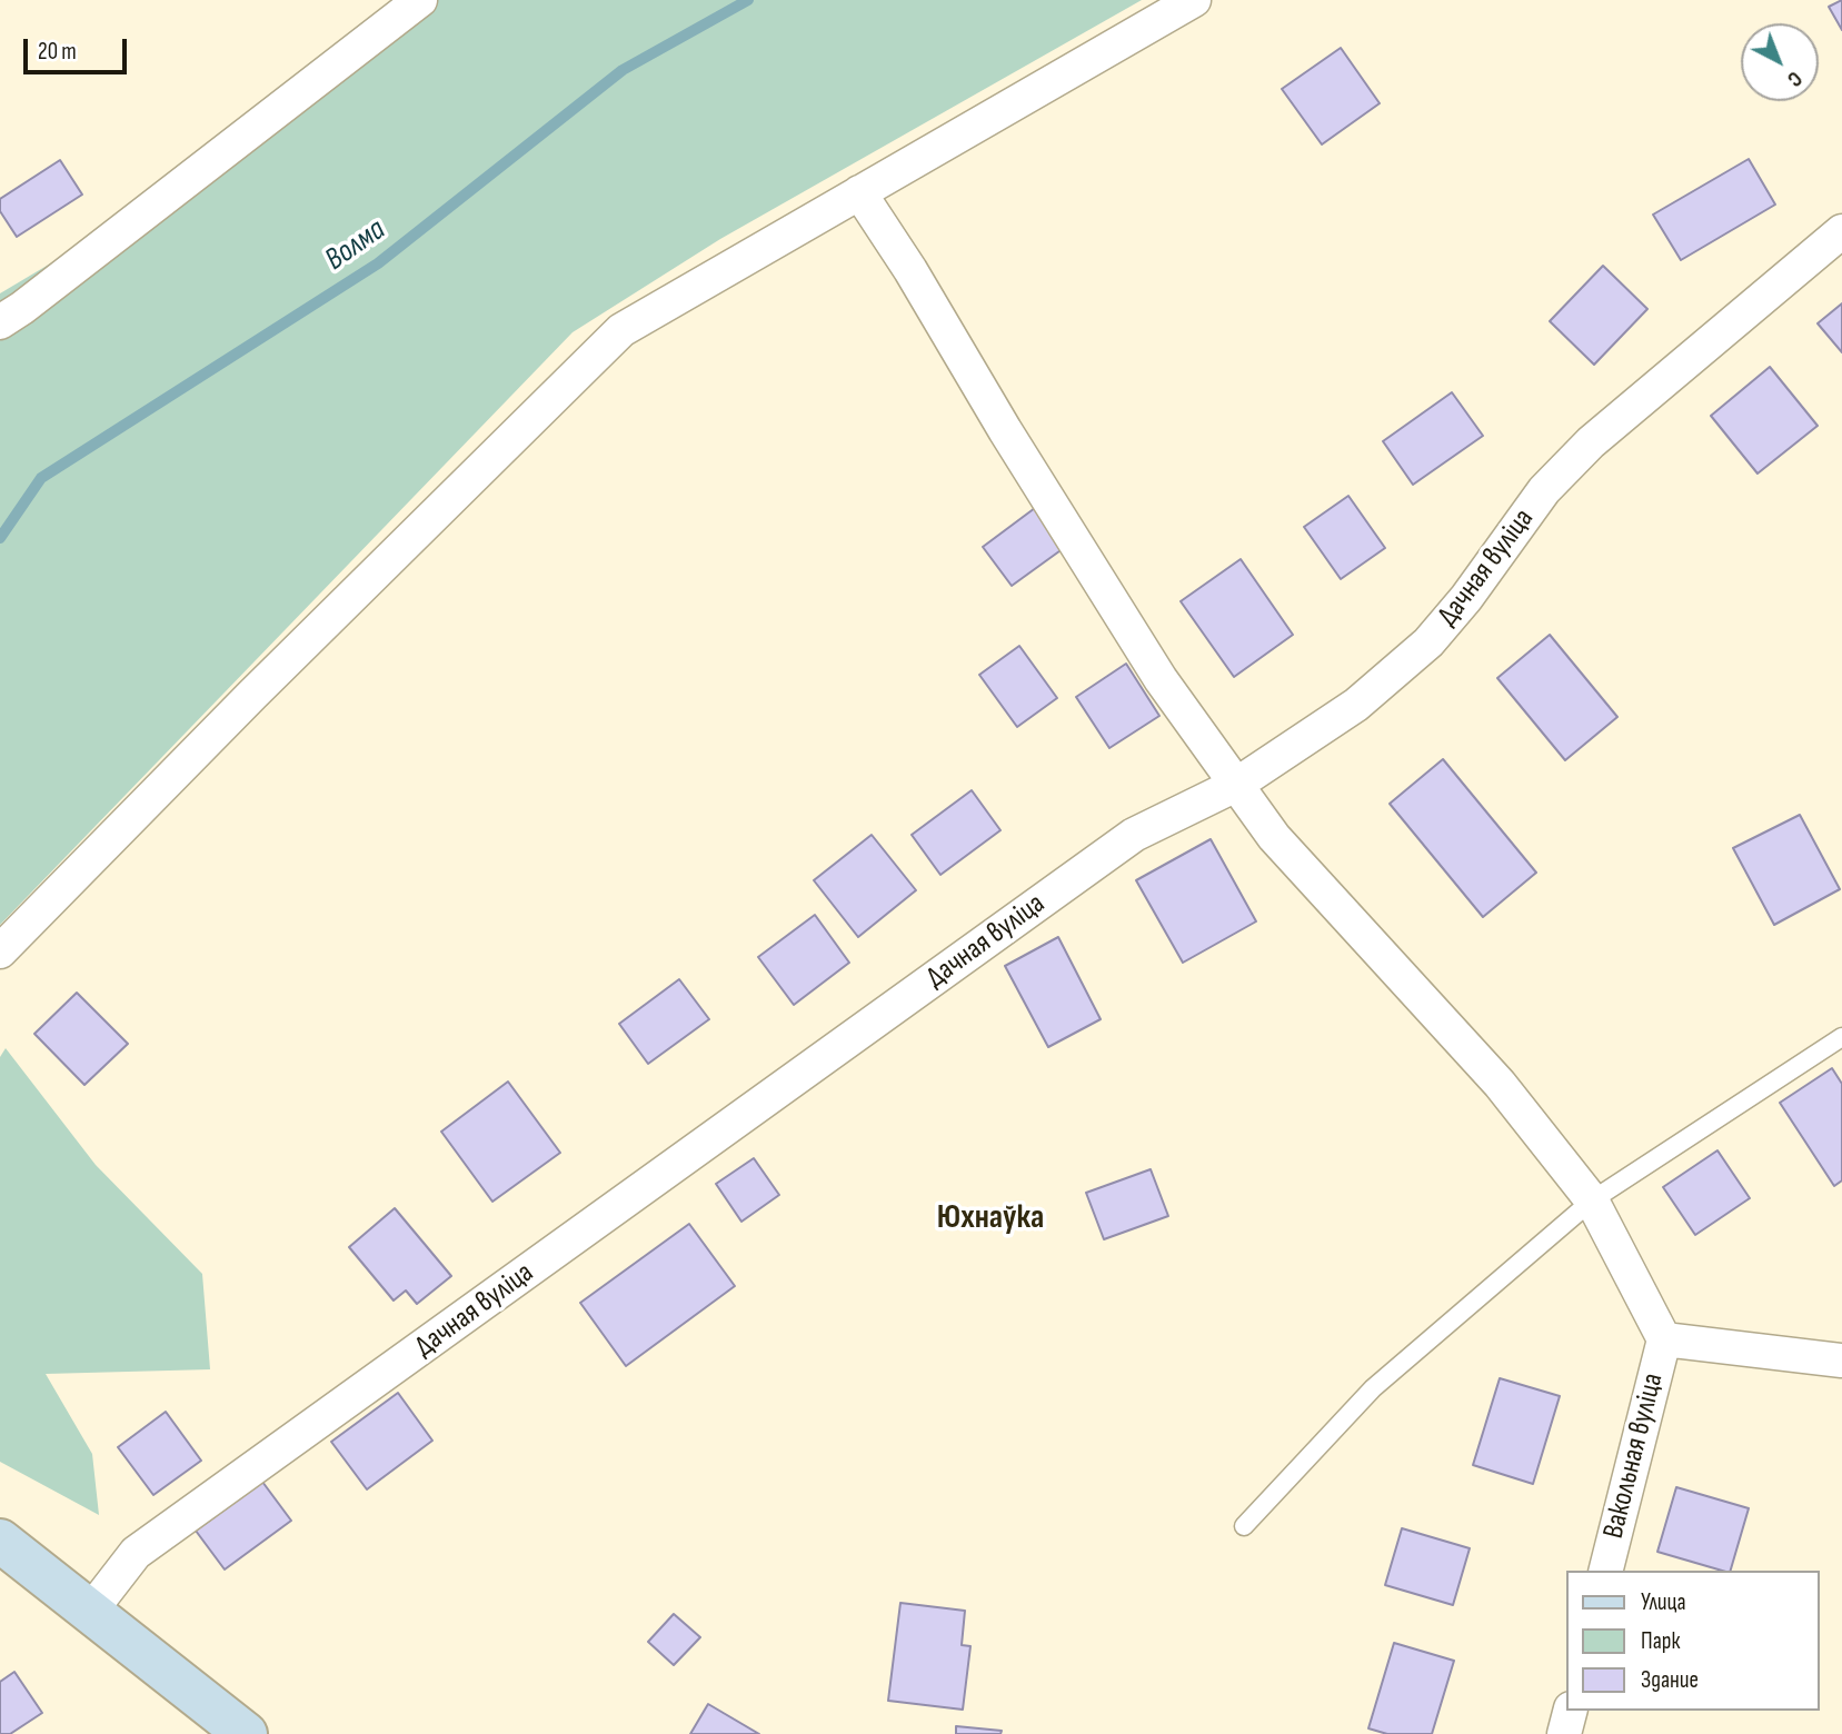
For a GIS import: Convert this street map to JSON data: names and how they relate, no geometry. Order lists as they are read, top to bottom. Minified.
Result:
{"streets":{"street":["Дачная вуліца","Вакольная вуліца"]},"districts":["Юхнаўка"],"water":["Волма"],"legend":["Улица","Парк","Здание"],"scale_bar":"20 m","north":"bottom right"}
